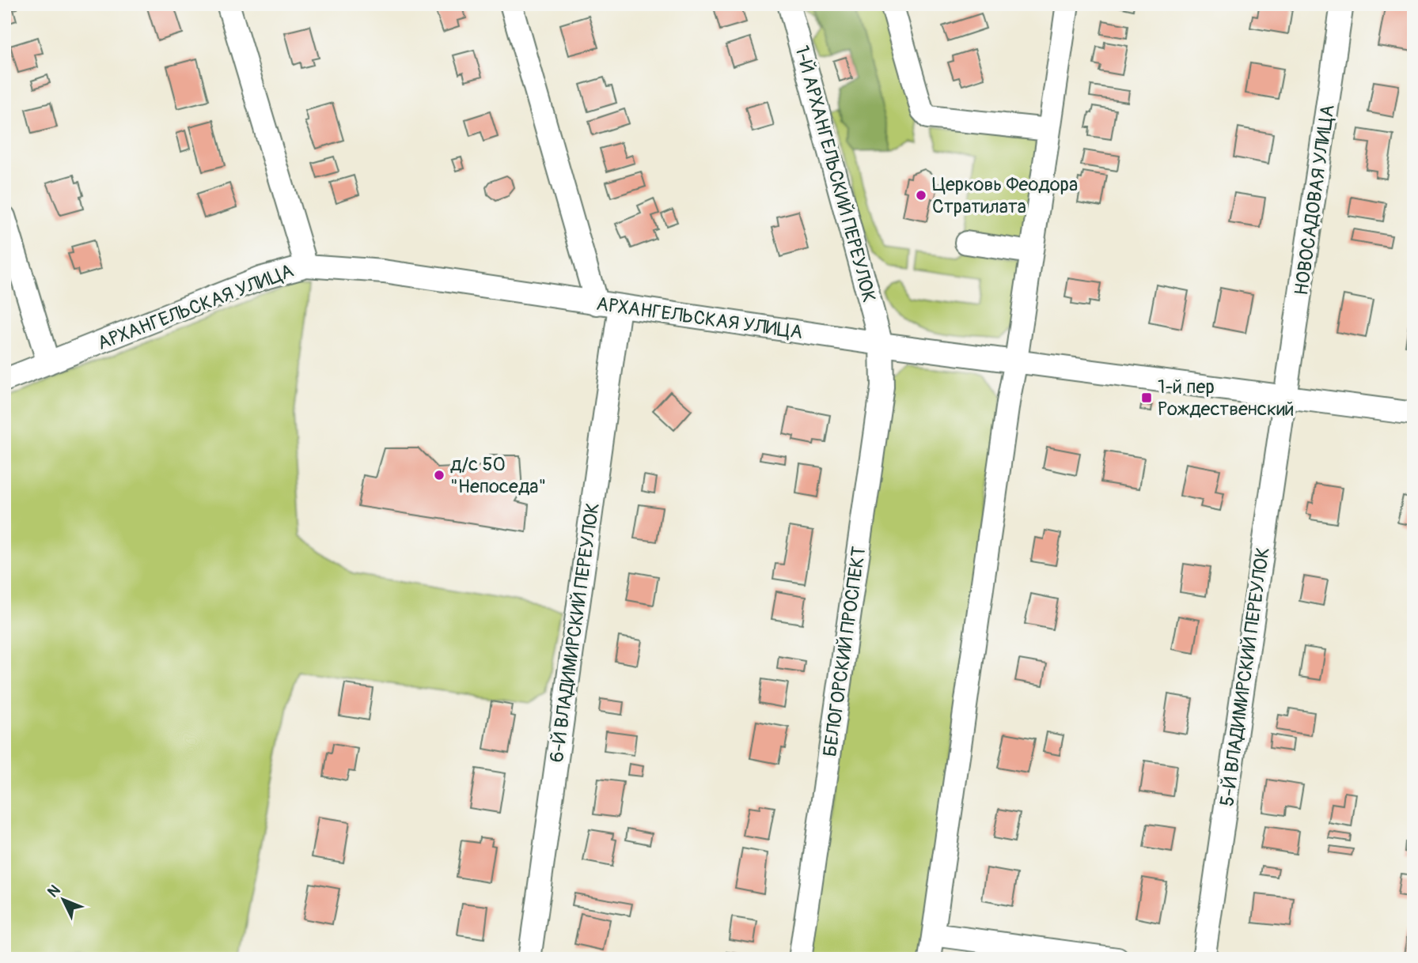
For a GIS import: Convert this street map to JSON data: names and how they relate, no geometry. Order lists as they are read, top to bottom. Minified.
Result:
{"streets":{"street":["1-Й АРХАНГЕЛЬСКИЙ ПЕРЕУЛОК","НОВОСАДОВАЯ УЛИЦА","АРХАНГЕЛЬСКАЯ УЛИЦА","6-Й ВЛАДИМИРСКИЙ ПЕРЕУЛОК","БЕЛОГОРСКИЙ ПРОСПЕКТ","5-Й ВЛАДИМИРСКИЙ ПЕРЕУЛОК"]},"crossings":[["1-Й АРХАНГЕЛЬСКИЙ ПЕРЕУЛОК","АРХАНГЕЛЬСКАЯ УЛИЦА"],["1-Й АРХАНГЕЛЬСКИЙ ПЕРЕУЛОК","БЕЛОГОРСКИЙ ПРОСПЕКТ"],["НОВОСАДОВАЯ УЛИЦА","АРХАНГЕЛЬСКАЯ УЛИЦА"],["НОВОСАДОВАЯ УЛИЦА","5-Й ВЛАДИМИРСКИЙ ПЕРЕУЛОК"],["АРХАНГЕЛЬСКАЯ УЛИЦА","6-Й ВЛАДИМИРСКИЙ ПЕРЕУЛОК"],["АРХАНГЕЛЬСКАЯ УЛИЦА","БЕЛОГОРСКИЙ ПРОСПЕКТ"],["АРХАНГЕЛЬСКАЯ УЛИЦА","5-Й ВЛАДИМИРСКИЙ ПЕРЕУЛОК"]],"places":{"other":["Церковь Феодора Стратилата","д/с 50 \"Непоседа\""],"transit":["1-й пер Рождественский"]},"north":"top left"}
